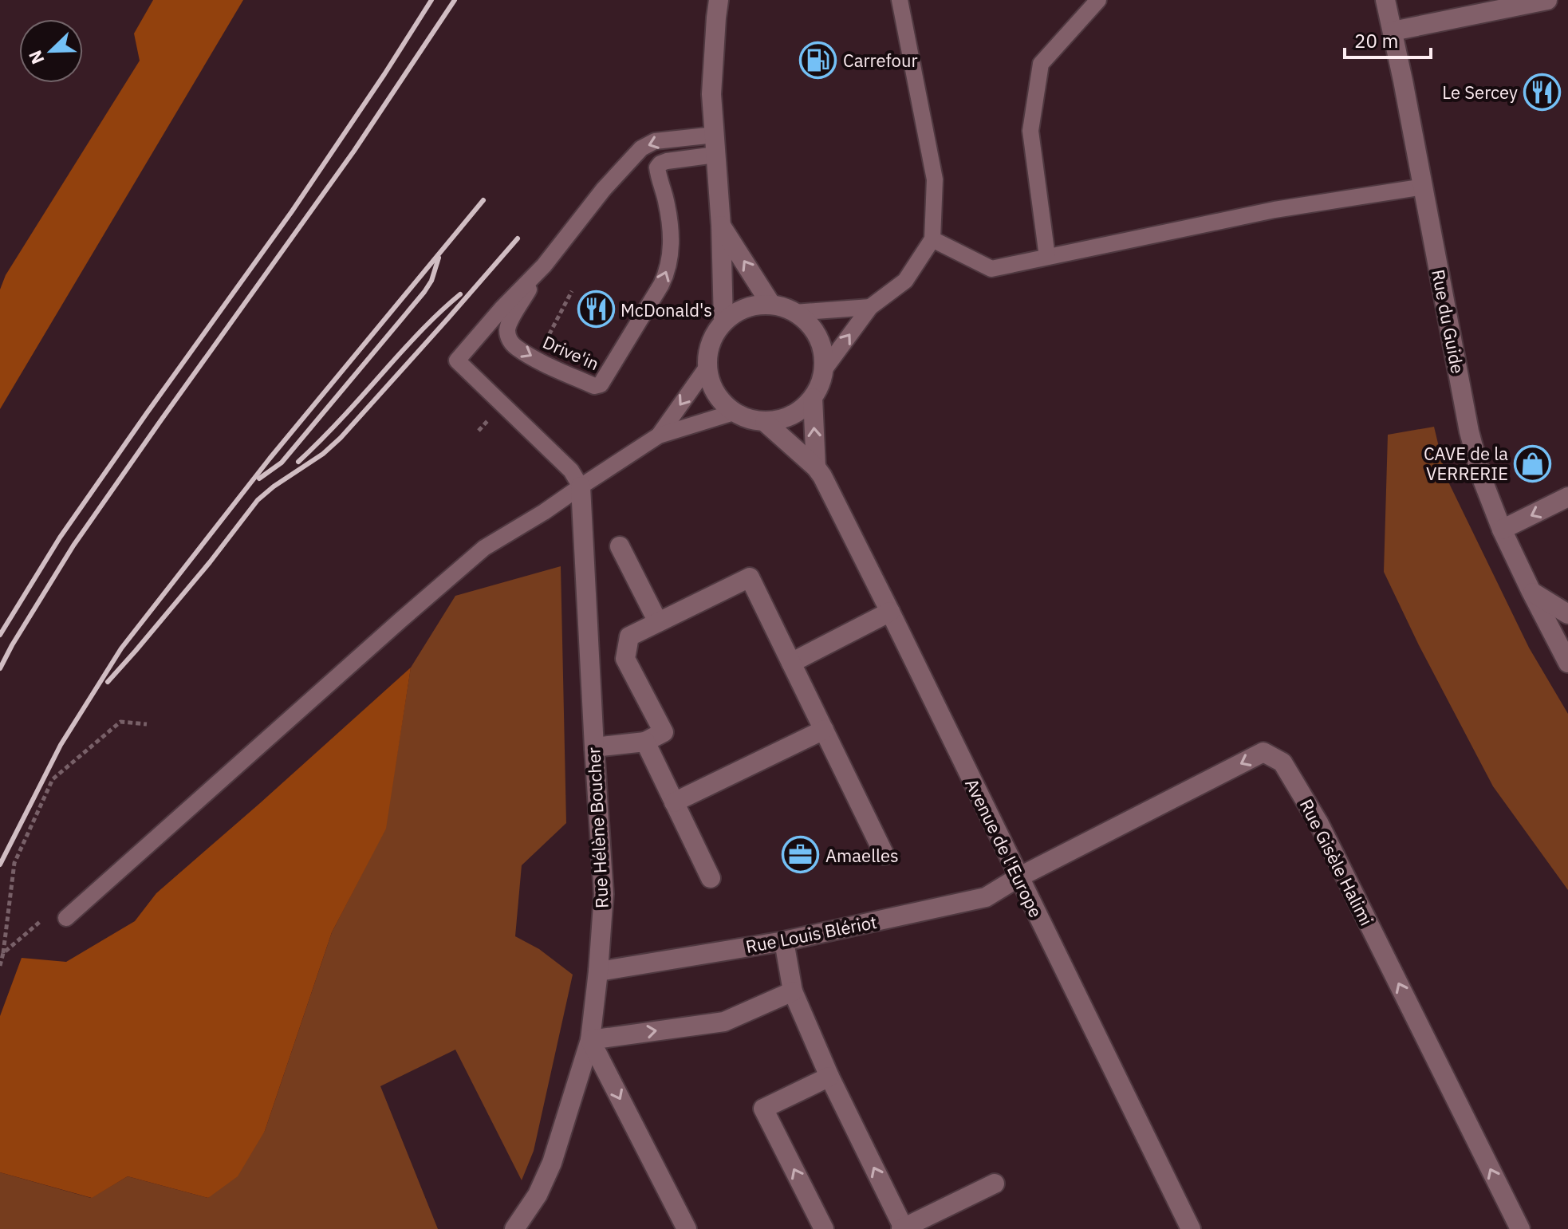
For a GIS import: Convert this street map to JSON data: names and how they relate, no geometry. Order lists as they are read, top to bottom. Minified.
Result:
{"streets":{"street":["Rue du Guide","Rue Hélène Boucher","Avenue de l'Europe","Rue Gisèle Halimi","Rue Louis Blériot"],"lane":["Drive'in"]},"crossings":[["Rue Hélène Boucher","Rue Louis Blériot"],["Avenue de l'Europe","Rue Gisèle Halimi"],["Avenue de l'Europe","Rue Louis Blériot"],["Rue Gisèle Halimi","Rue Louis Blériot"]],"places":{"fuel station":["Carrefour"],"restaurant":["Le Sercey","McDonald's"],"shop":["CAVE de la VERRERIE"],"office":["Amaelles"]},"scale_bar":"20 m","north":"bottom left"}
